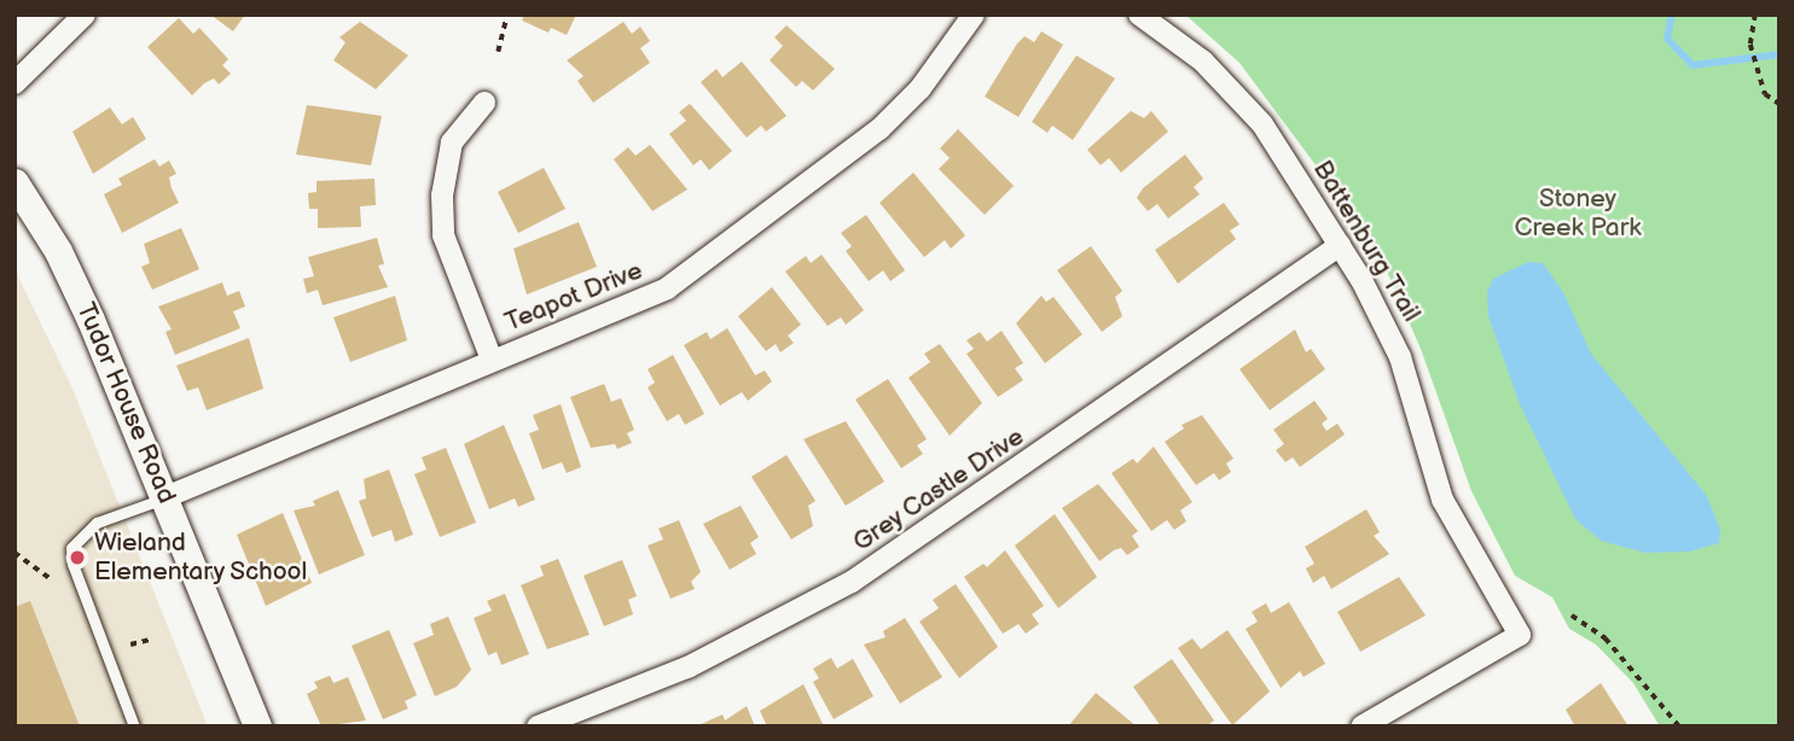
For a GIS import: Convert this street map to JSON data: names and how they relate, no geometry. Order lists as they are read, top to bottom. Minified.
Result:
{"streets":{"street":["Battenburg Trail","Teapot Drive","Tudor House Road","Grey Castle Drive"]},"crossings":[["Battenburg Trail","Grey Castle Drive"],["Teapot Drive","Tudor House Road"]],"parks":["Stoney Creek Park"],"places":["Wieland Elementary School"]}
